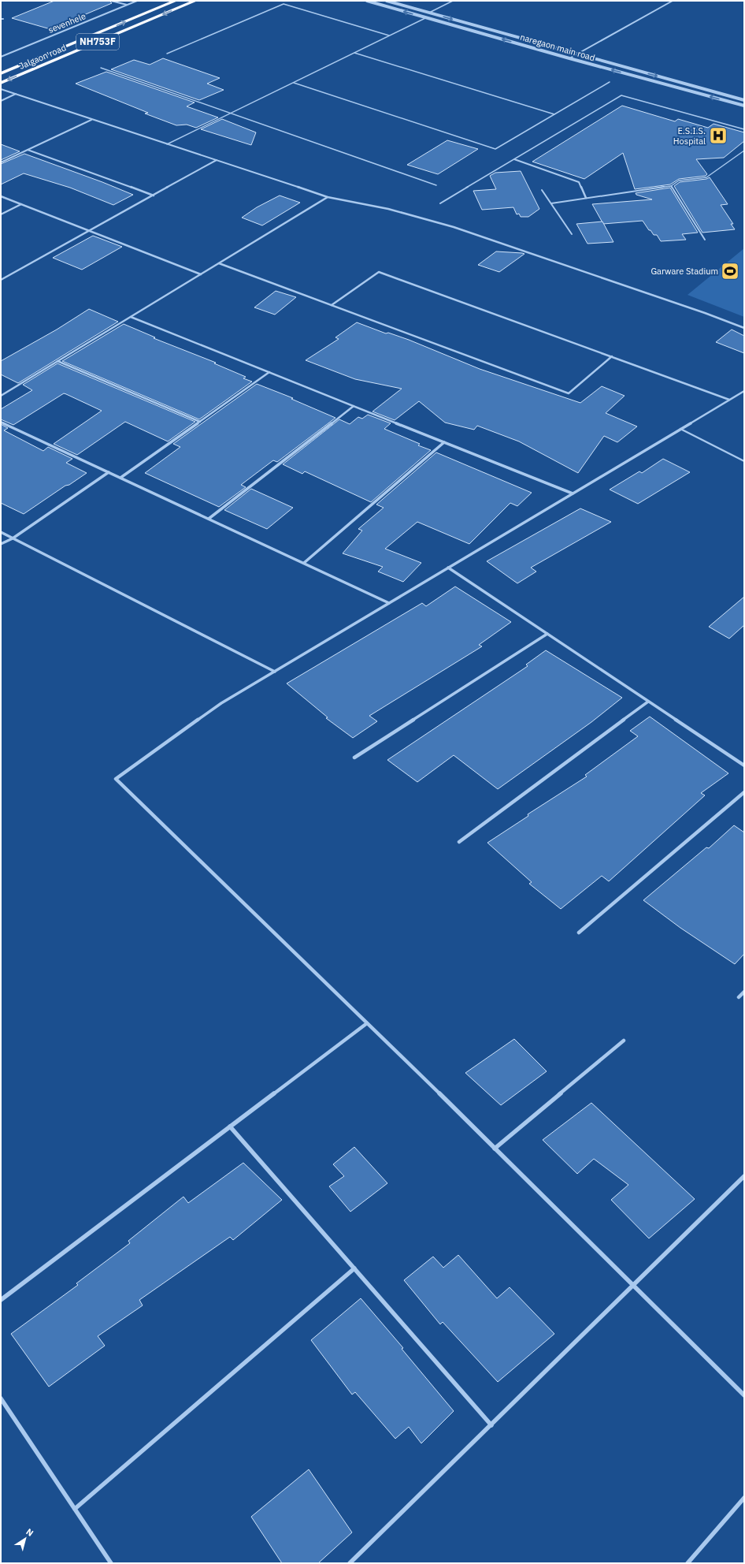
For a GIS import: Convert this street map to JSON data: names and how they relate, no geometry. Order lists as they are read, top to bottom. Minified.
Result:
{"streets":{"highway":["NH753F","Jalgaon road"],"street":["sevenhele","naregaon main road"]},"places":{"hospital":["E.S.I.S. Hospital"],"sports":["Garware Stadium"]},"north":"top right"}
